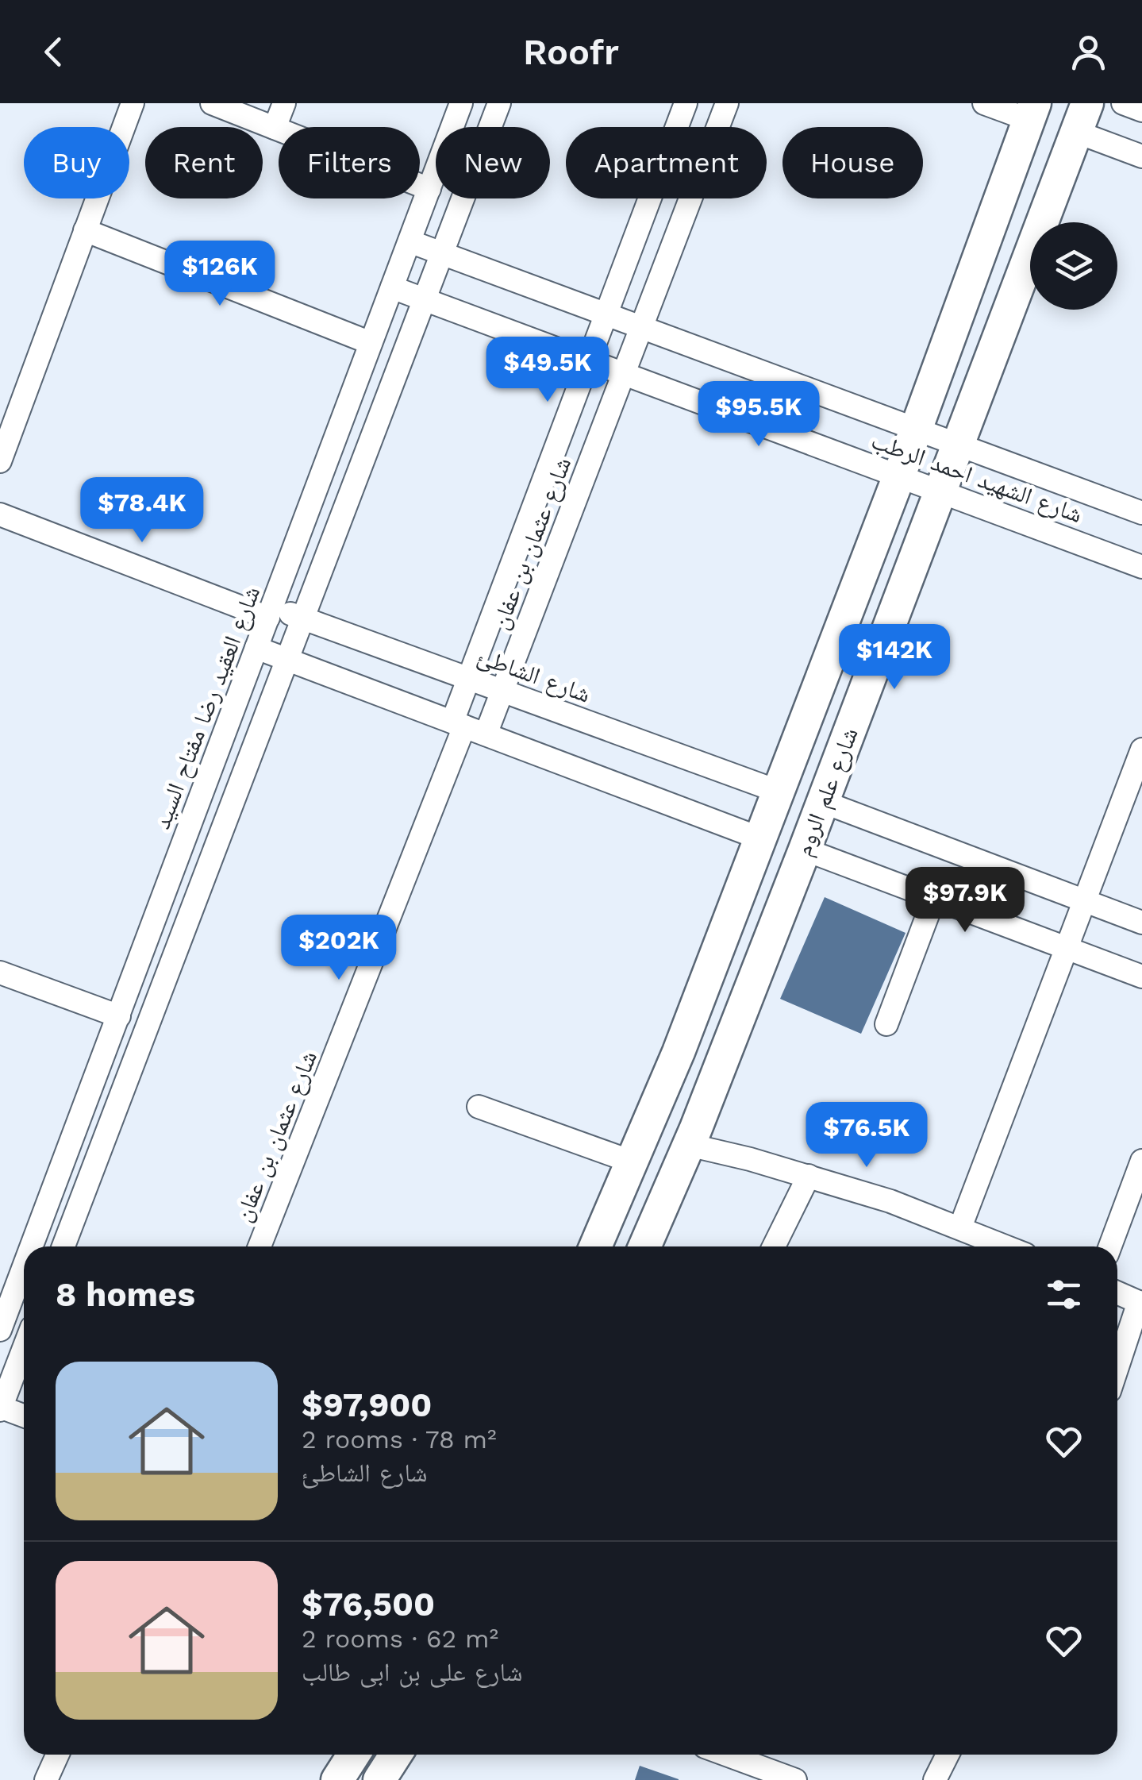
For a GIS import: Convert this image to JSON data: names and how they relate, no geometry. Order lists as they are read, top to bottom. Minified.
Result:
{"streets":{"street":["شارع الشهيد احمد الرطب","شارع عثمان بن عفان","شارع الشاطئ","شارع العقيد رضا مفتاح السيد","شارع علم الروم"]},"crossings":[["شارع الشهيد احمد الرطب","شارع عثمان بن عفان"],["شارع الشهيد احمد الرطب","شارع العقيد رضا مفتاح السيد"],["شارع الشهيد احمد الرطب","شارع علم الروم"],["شارع عثمان بن عفان","شارع الشاطئ"],["شارع الشاطئ","شارع العقيد رضا مفتاح السيد"],["شارع الشاطئ","شارع علم الروم"]],"page":{"header":"Roofr","chip":["Buy","Rent","Filters","New","Apartment","House"],"price":["$126K","$49.5K","$95.5K","$78.4K","$142K","$97.9K","$202K","$76.5K"],"heading":"8 homes","list":[{"name":"$97,900","note":"2 rooms · 78 m² · شارع الشاطئ"},{"name":"$76,500","note":"2 rooms · 62 m² · شارع على بن ابى طالب"}]}}
